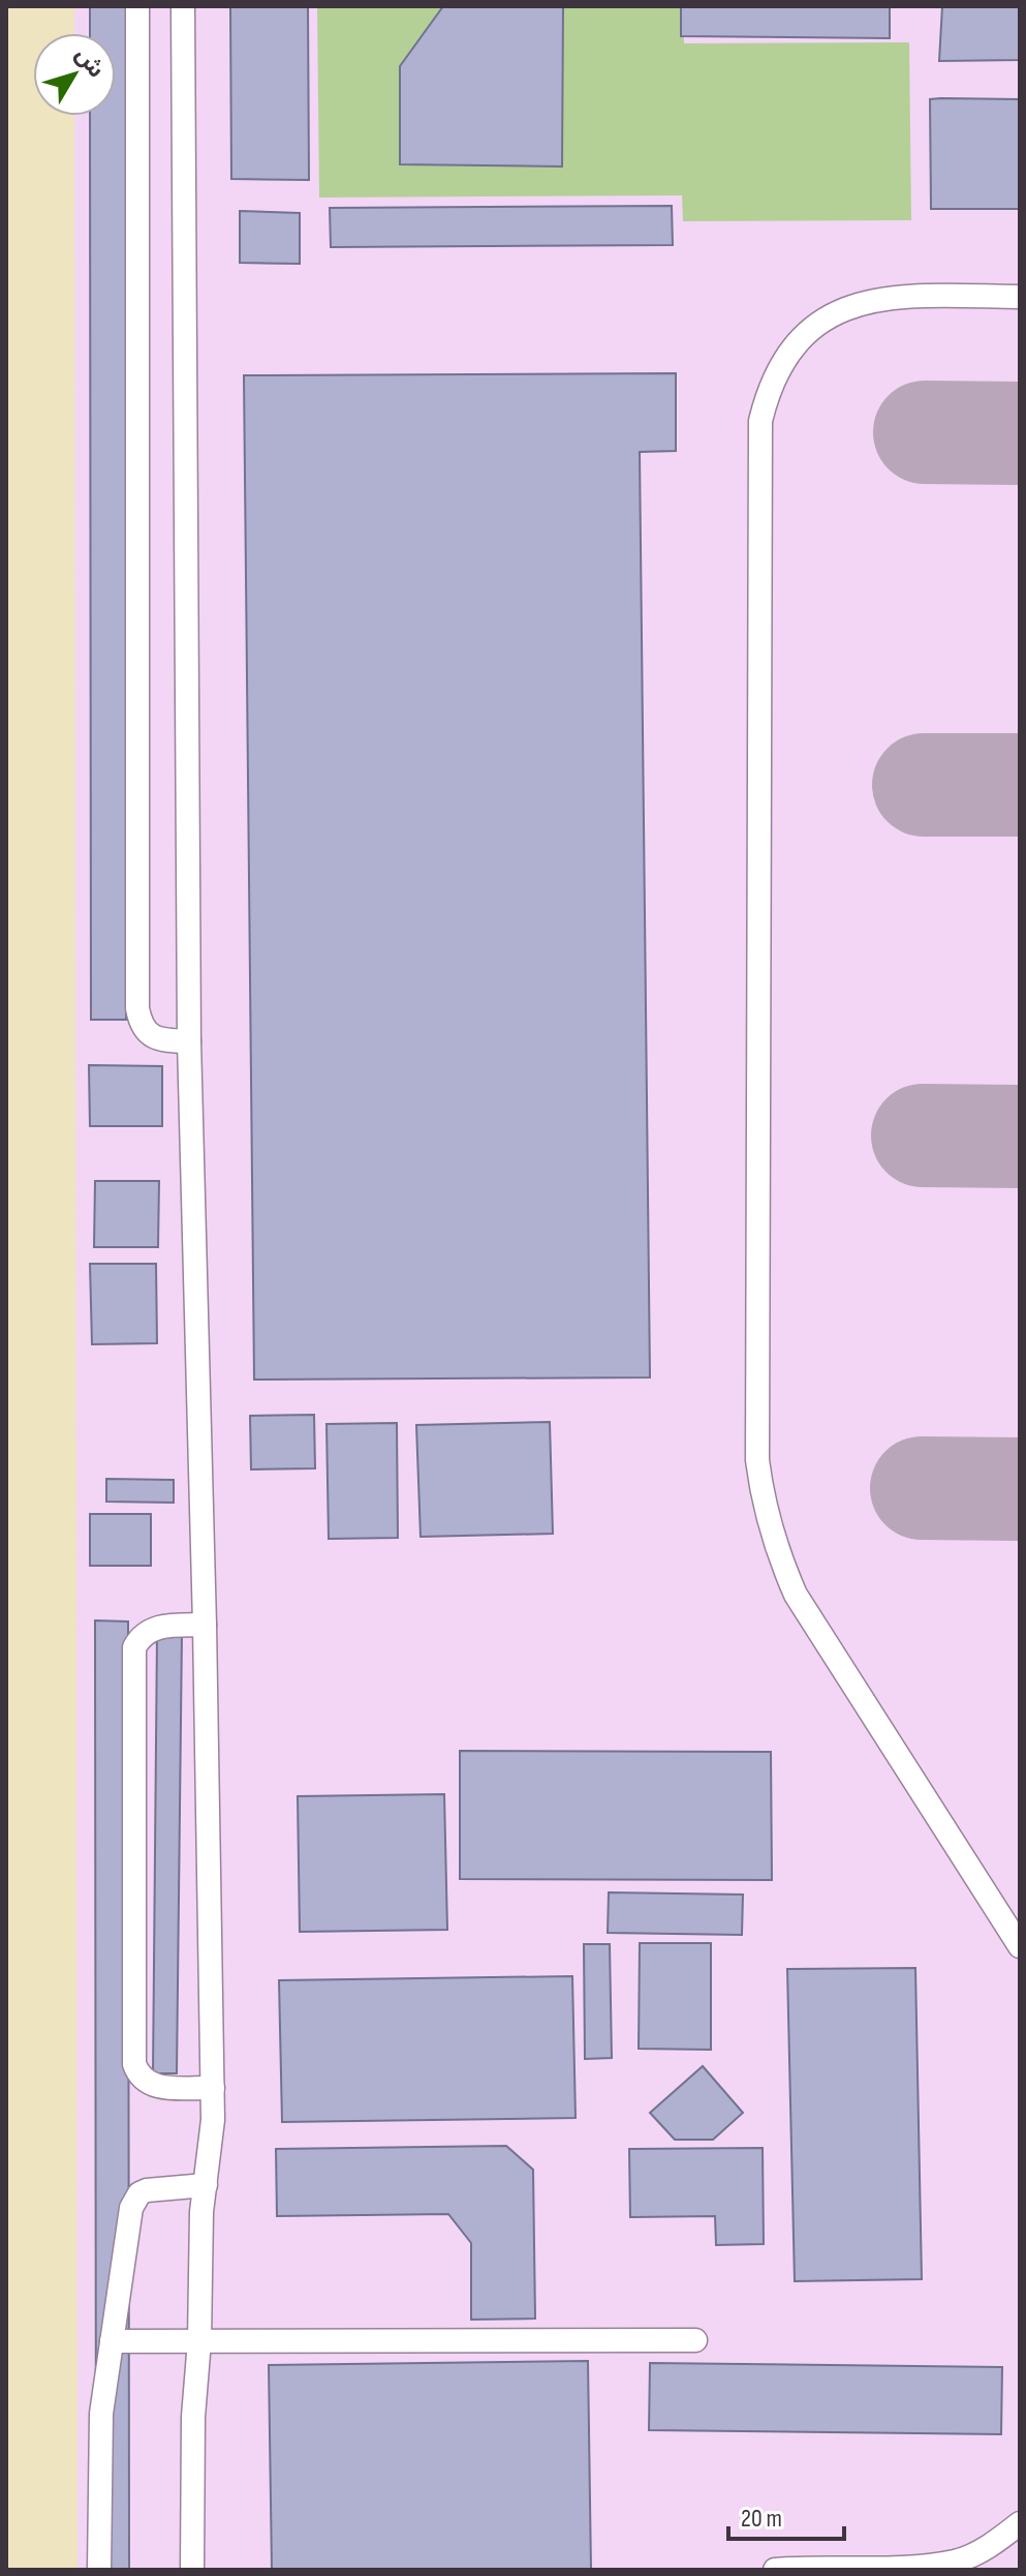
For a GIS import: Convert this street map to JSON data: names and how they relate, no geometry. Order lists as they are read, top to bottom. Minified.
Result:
{"scale_bar":"20 m","north":"top right"}
